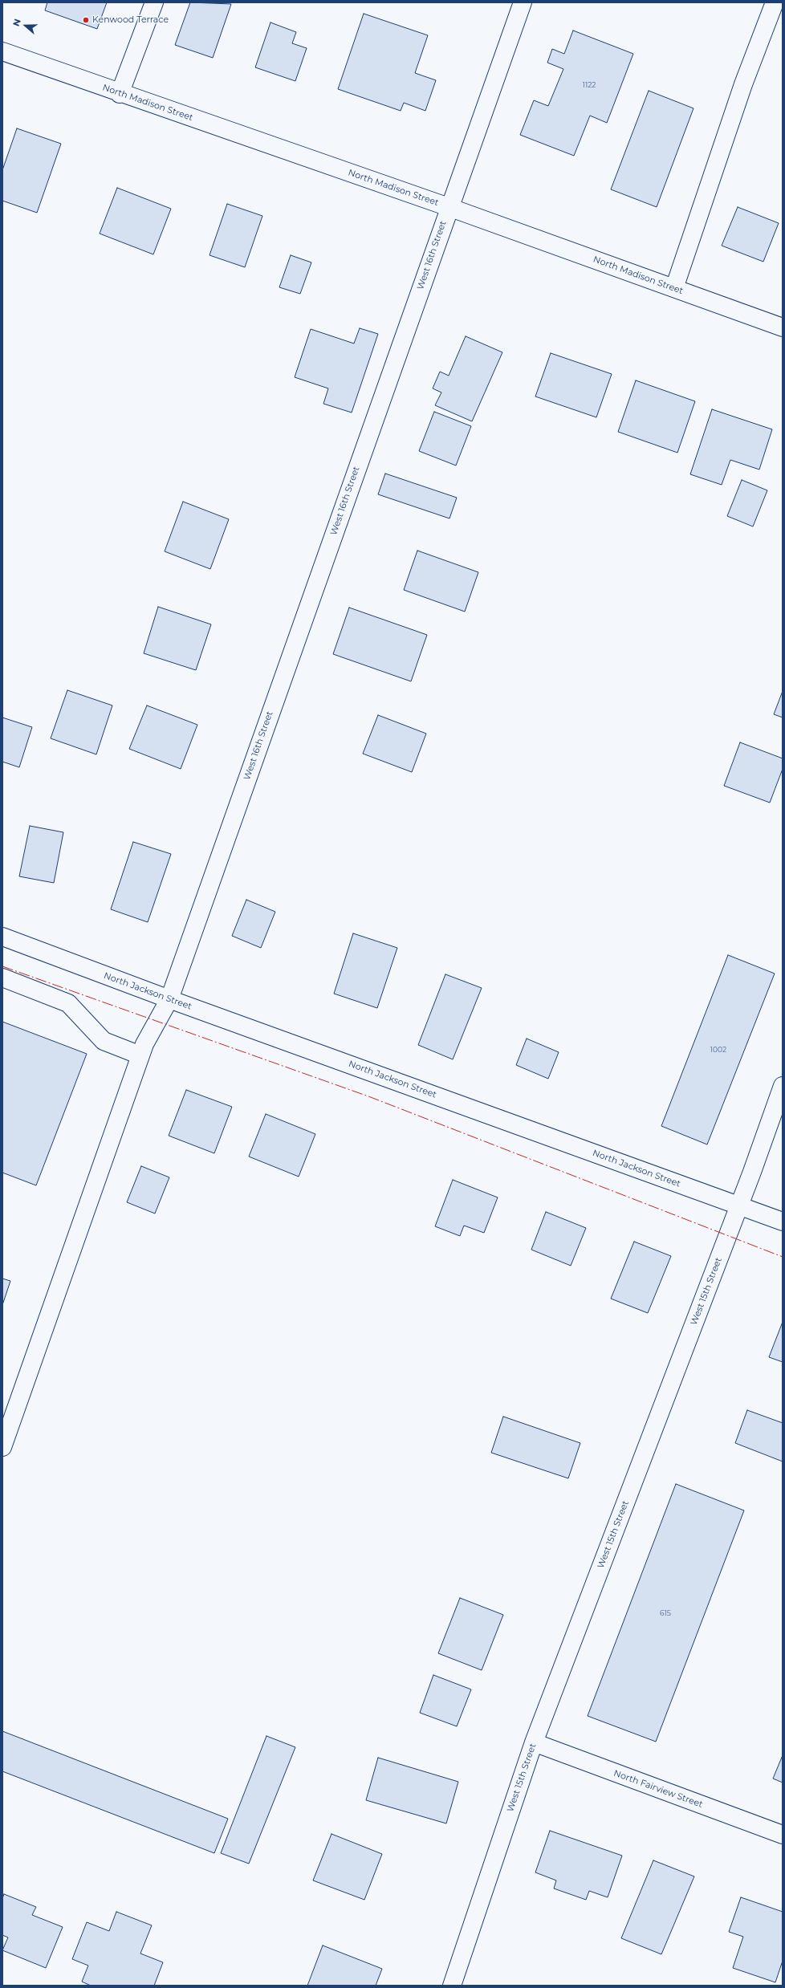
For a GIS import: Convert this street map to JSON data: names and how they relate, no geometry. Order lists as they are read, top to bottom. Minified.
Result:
{"streets":{"street":["North Madison Street","West 16th Street","North Jackson Street","West 15th Street","North Fairview Street"]},"crossings":[["North Madison Street","West 16th Street"],["West 16th Street","North Jackson Street"],["North Jackson Street","West 15th Street"],["West 15th Street","North Fairview Street"]],"places":["Kenwood Terrace"],"house_numbers":["1122","1002","615"],"north":"left"}
